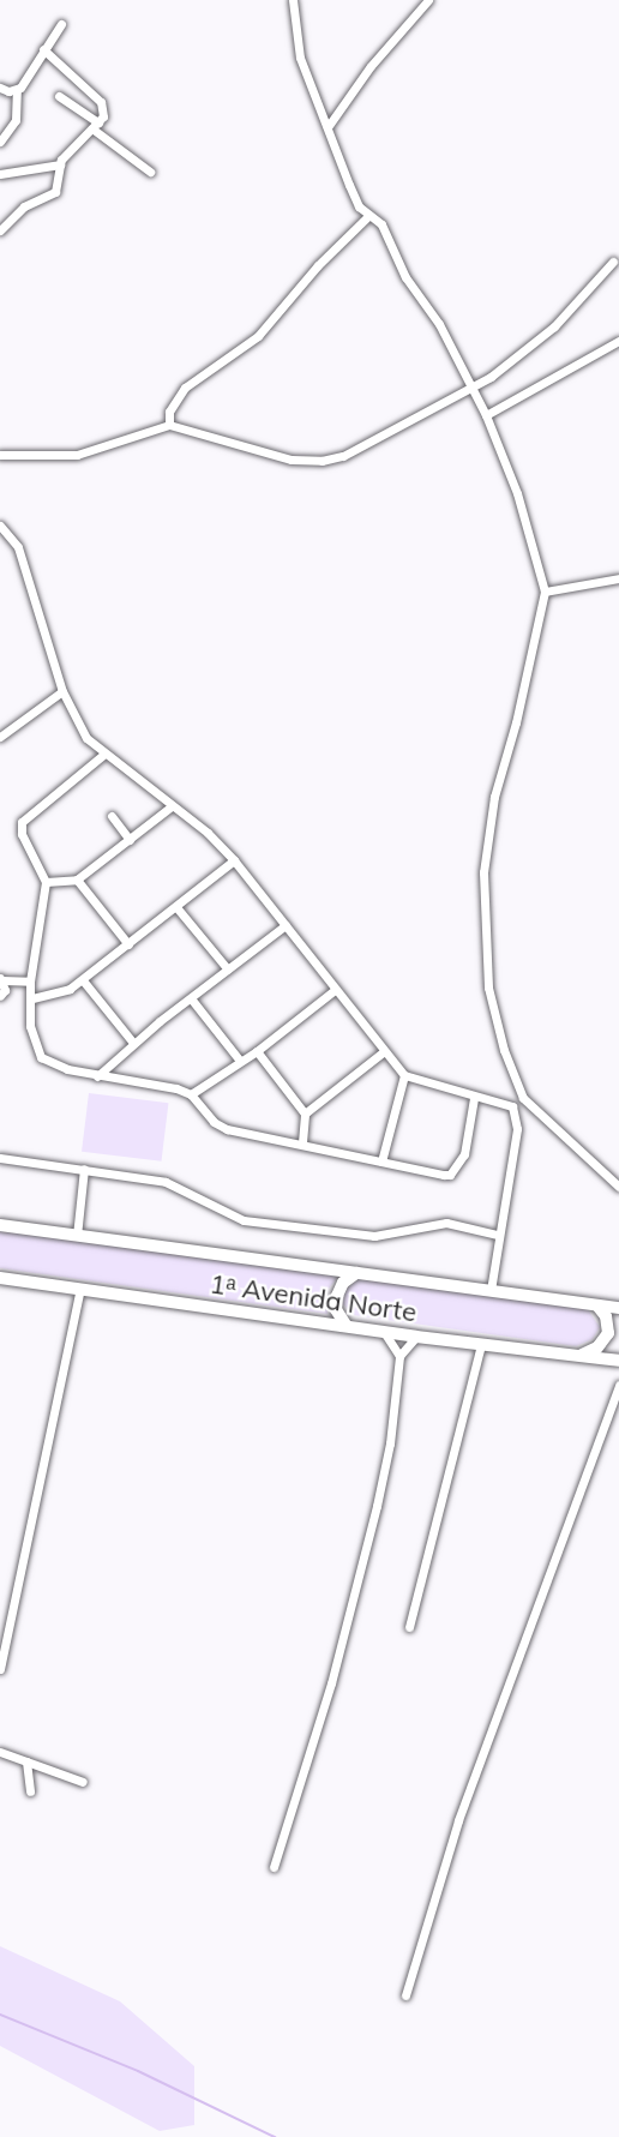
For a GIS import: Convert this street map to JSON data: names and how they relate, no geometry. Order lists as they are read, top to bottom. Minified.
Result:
{"streets":{"main road":["1ᵃ Avenida Norte"]}}
